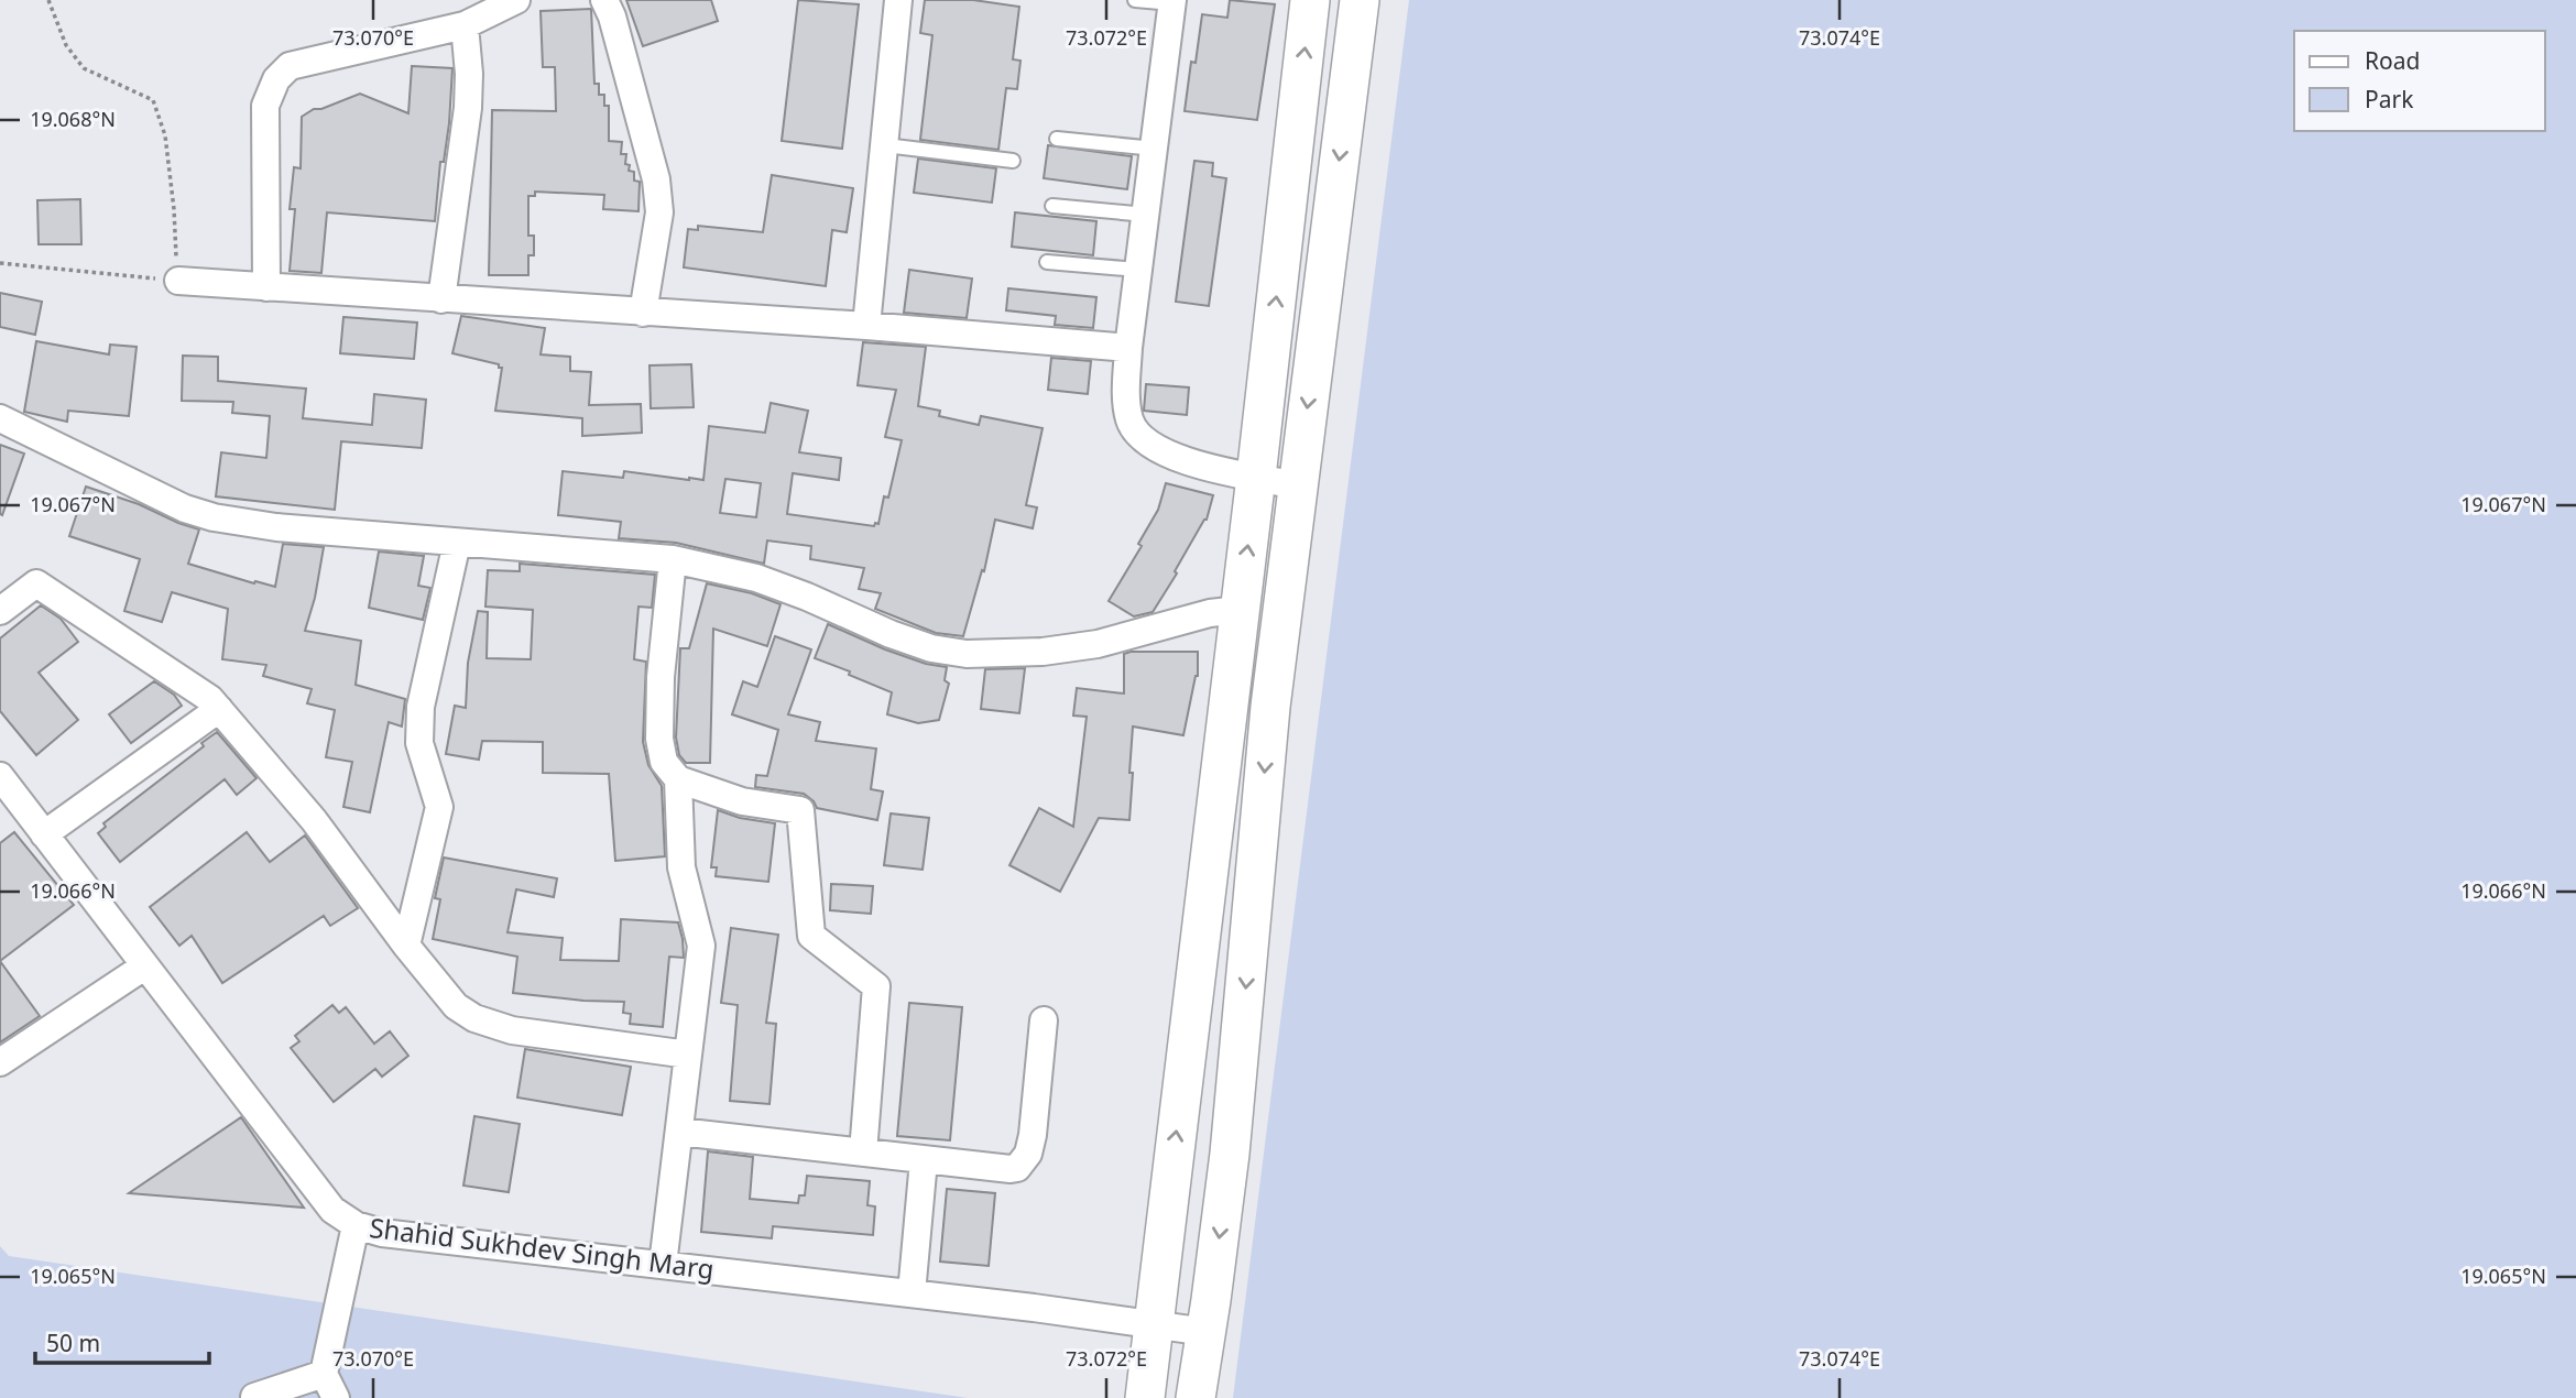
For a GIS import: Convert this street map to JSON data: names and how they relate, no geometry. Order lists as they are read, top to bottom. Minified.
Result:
{"streets":{"street":["Shahid Sukhdev Singh Marg"]},"legend":["Road","Park"],"scale_bar":"50 m","coordinates":["73.070°E","73.072°E","73.074°E","19.068°N","19.067°N","19.066°N","19.065°N"]}
